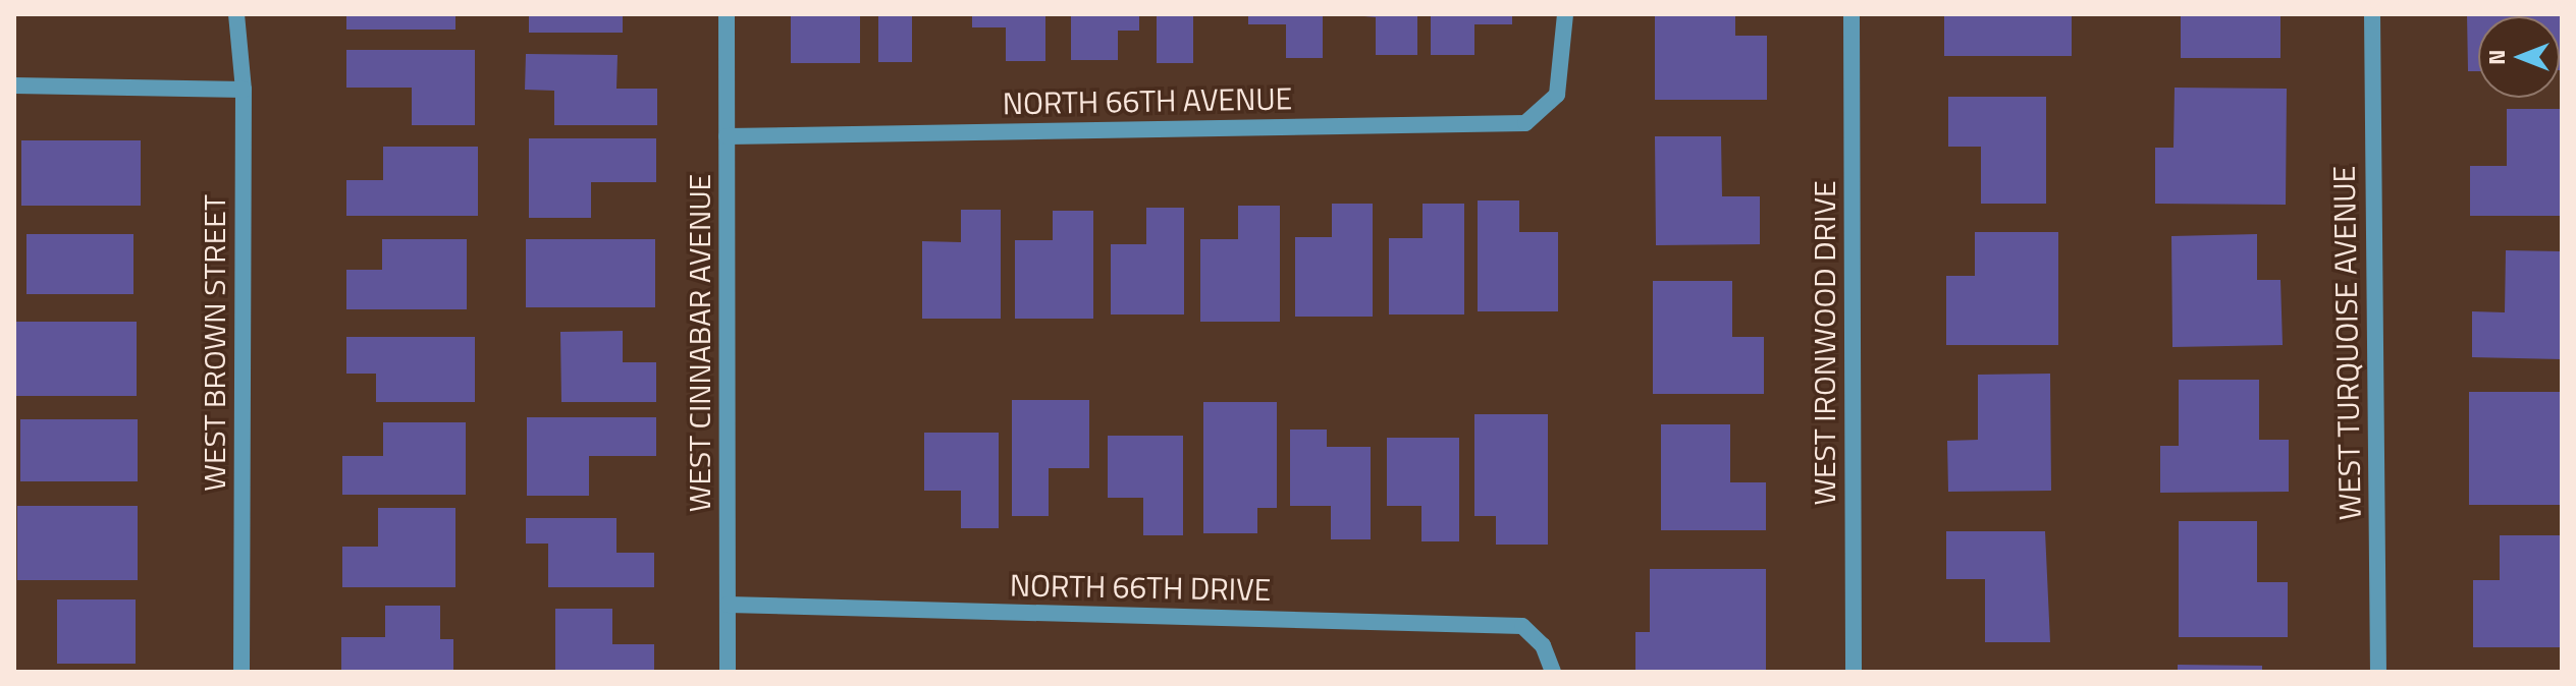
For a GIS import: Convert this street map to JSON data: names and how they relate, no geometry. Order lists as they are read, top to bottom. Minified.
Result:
{"streets":{"street":["NORTH 66TH AVENUE","WEST BROWN STREET","WEST CINNABAR AVENUE","WEST IRONWOOD DRIVE","WEST TURQUOISE AVENUE","NORTH 66TH DRIVE"]},"crossings":[["NORTH 66TH AVENUE","WEST CINNABAR AVENUE"],["WEST CINNABAR AVENUE","NORTH 66TH DRIVE"]],"north":"left"}
